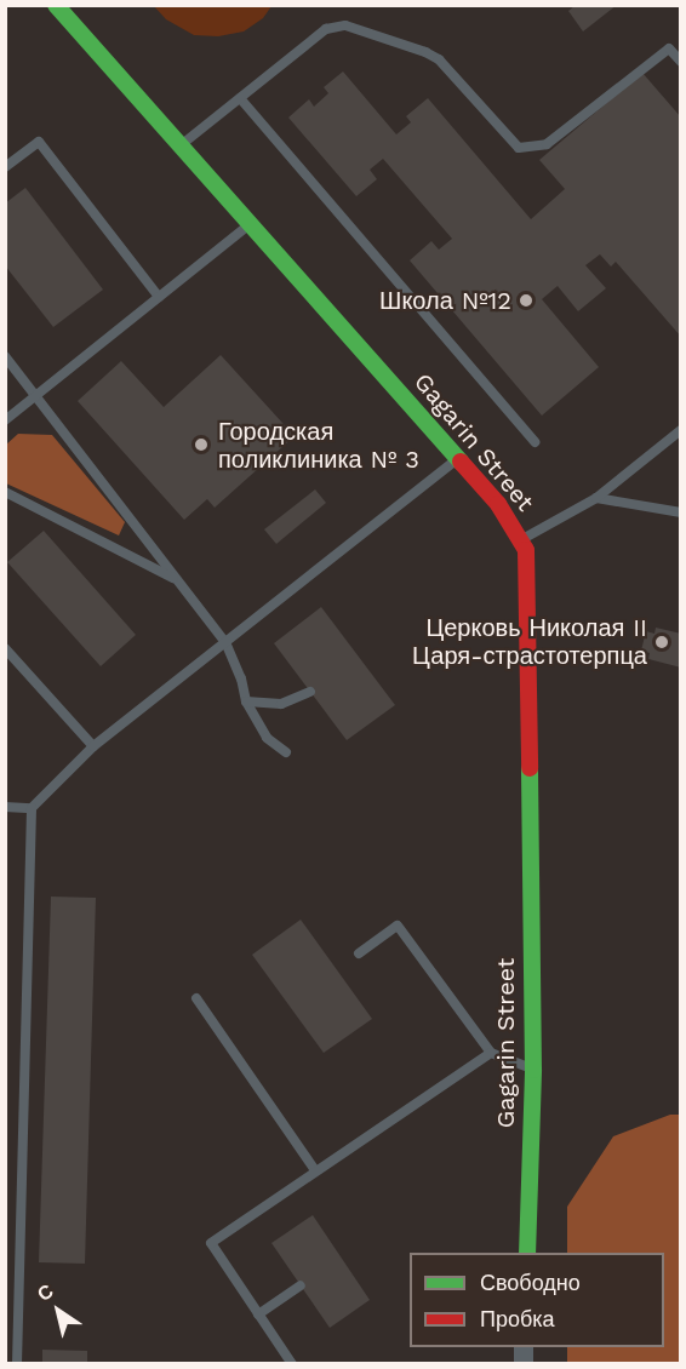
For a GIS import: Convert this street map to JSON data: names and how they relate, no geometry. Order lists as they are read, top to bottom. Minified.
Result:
{"streets":{"street":["Gagarin Street"]},"places":["Школа №12","Городская поликлиника № 3","Церковь Николая II Царя-страстотерпца"],"legend":["Свободно","Пробка"],"north":"top left"}
